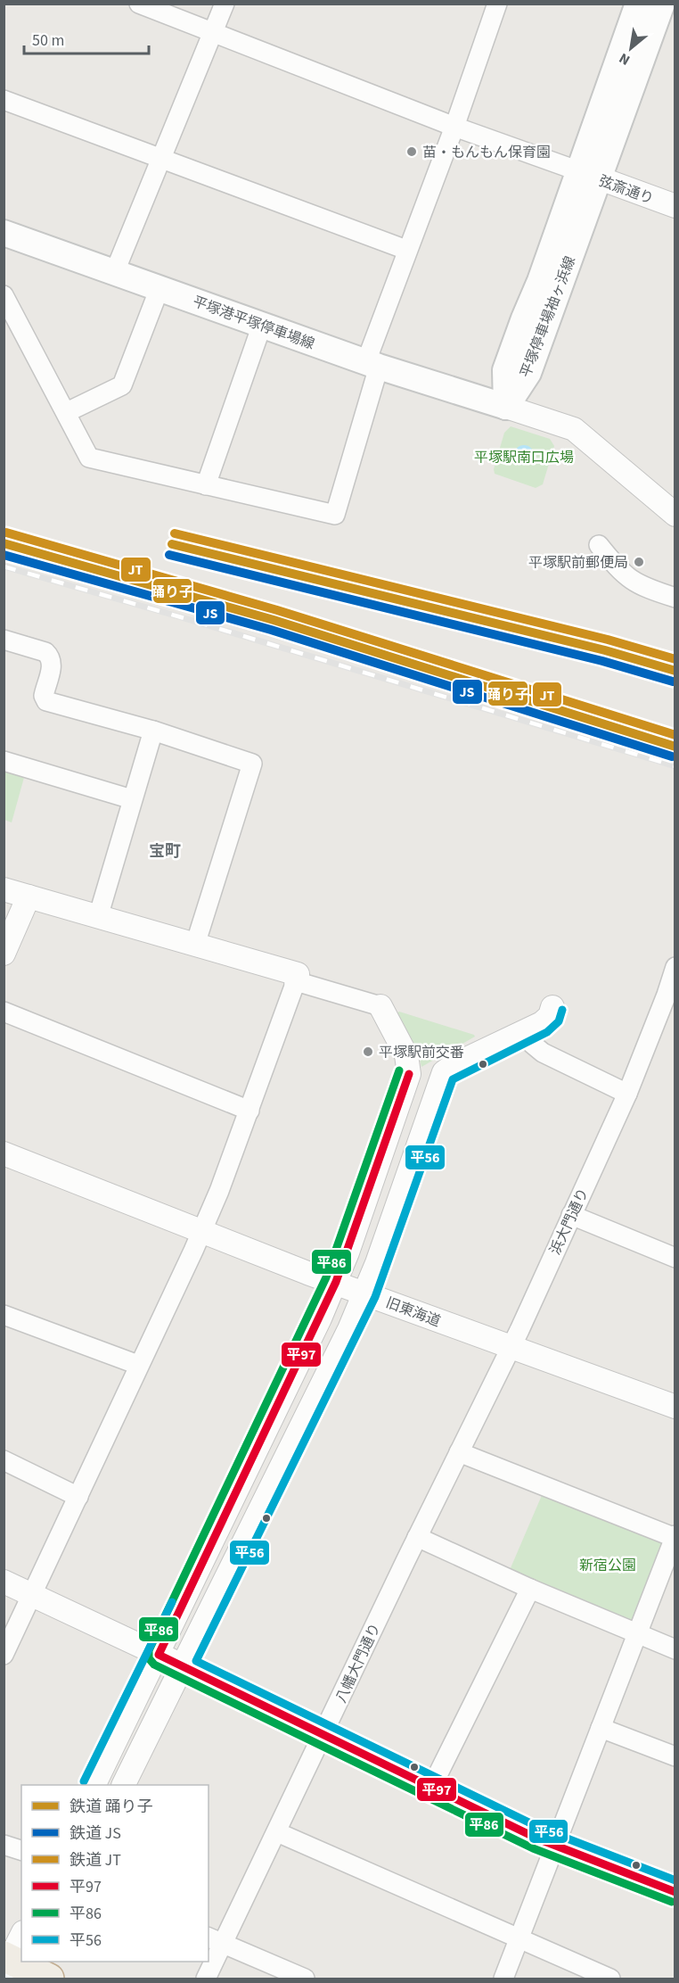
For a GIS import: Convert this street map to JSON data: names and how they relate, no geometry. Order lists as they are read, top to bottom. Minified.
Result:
{"streets":{"main road":["平塚停車場袖ヶ浜線","平塚港平塚停車場線"],"street":["弦斎通り","浜大門通り","旧東海道","八幡大門通り"]},"crossings":[["弦斎通り","平塚停車場袖ヶ浜線"],["平塚停車場袖ヶ浜線","平塚港平塚停車場線"],["浜大門通り","旧東海道"],["浜大門通り","八幡大門通り"],["旧東海道","八幡大門通り"]],"districts":["宝町"],"parks":["平塚駅南口広場","新宿公園"],"places":["苗・もんもん保育園","平塚駅前郵便局","平塚駅前交番"],"lines":["rail line JT","rail line 踊り子","rail line JS","transit line 平56","transit line 平86","transit line 平97"],"legend":["鉄道 踊り子","鉄道 JS","鉄道 JT","平97","平86","平56"],"scale_bar":"50 m","north":"bottom left"}
